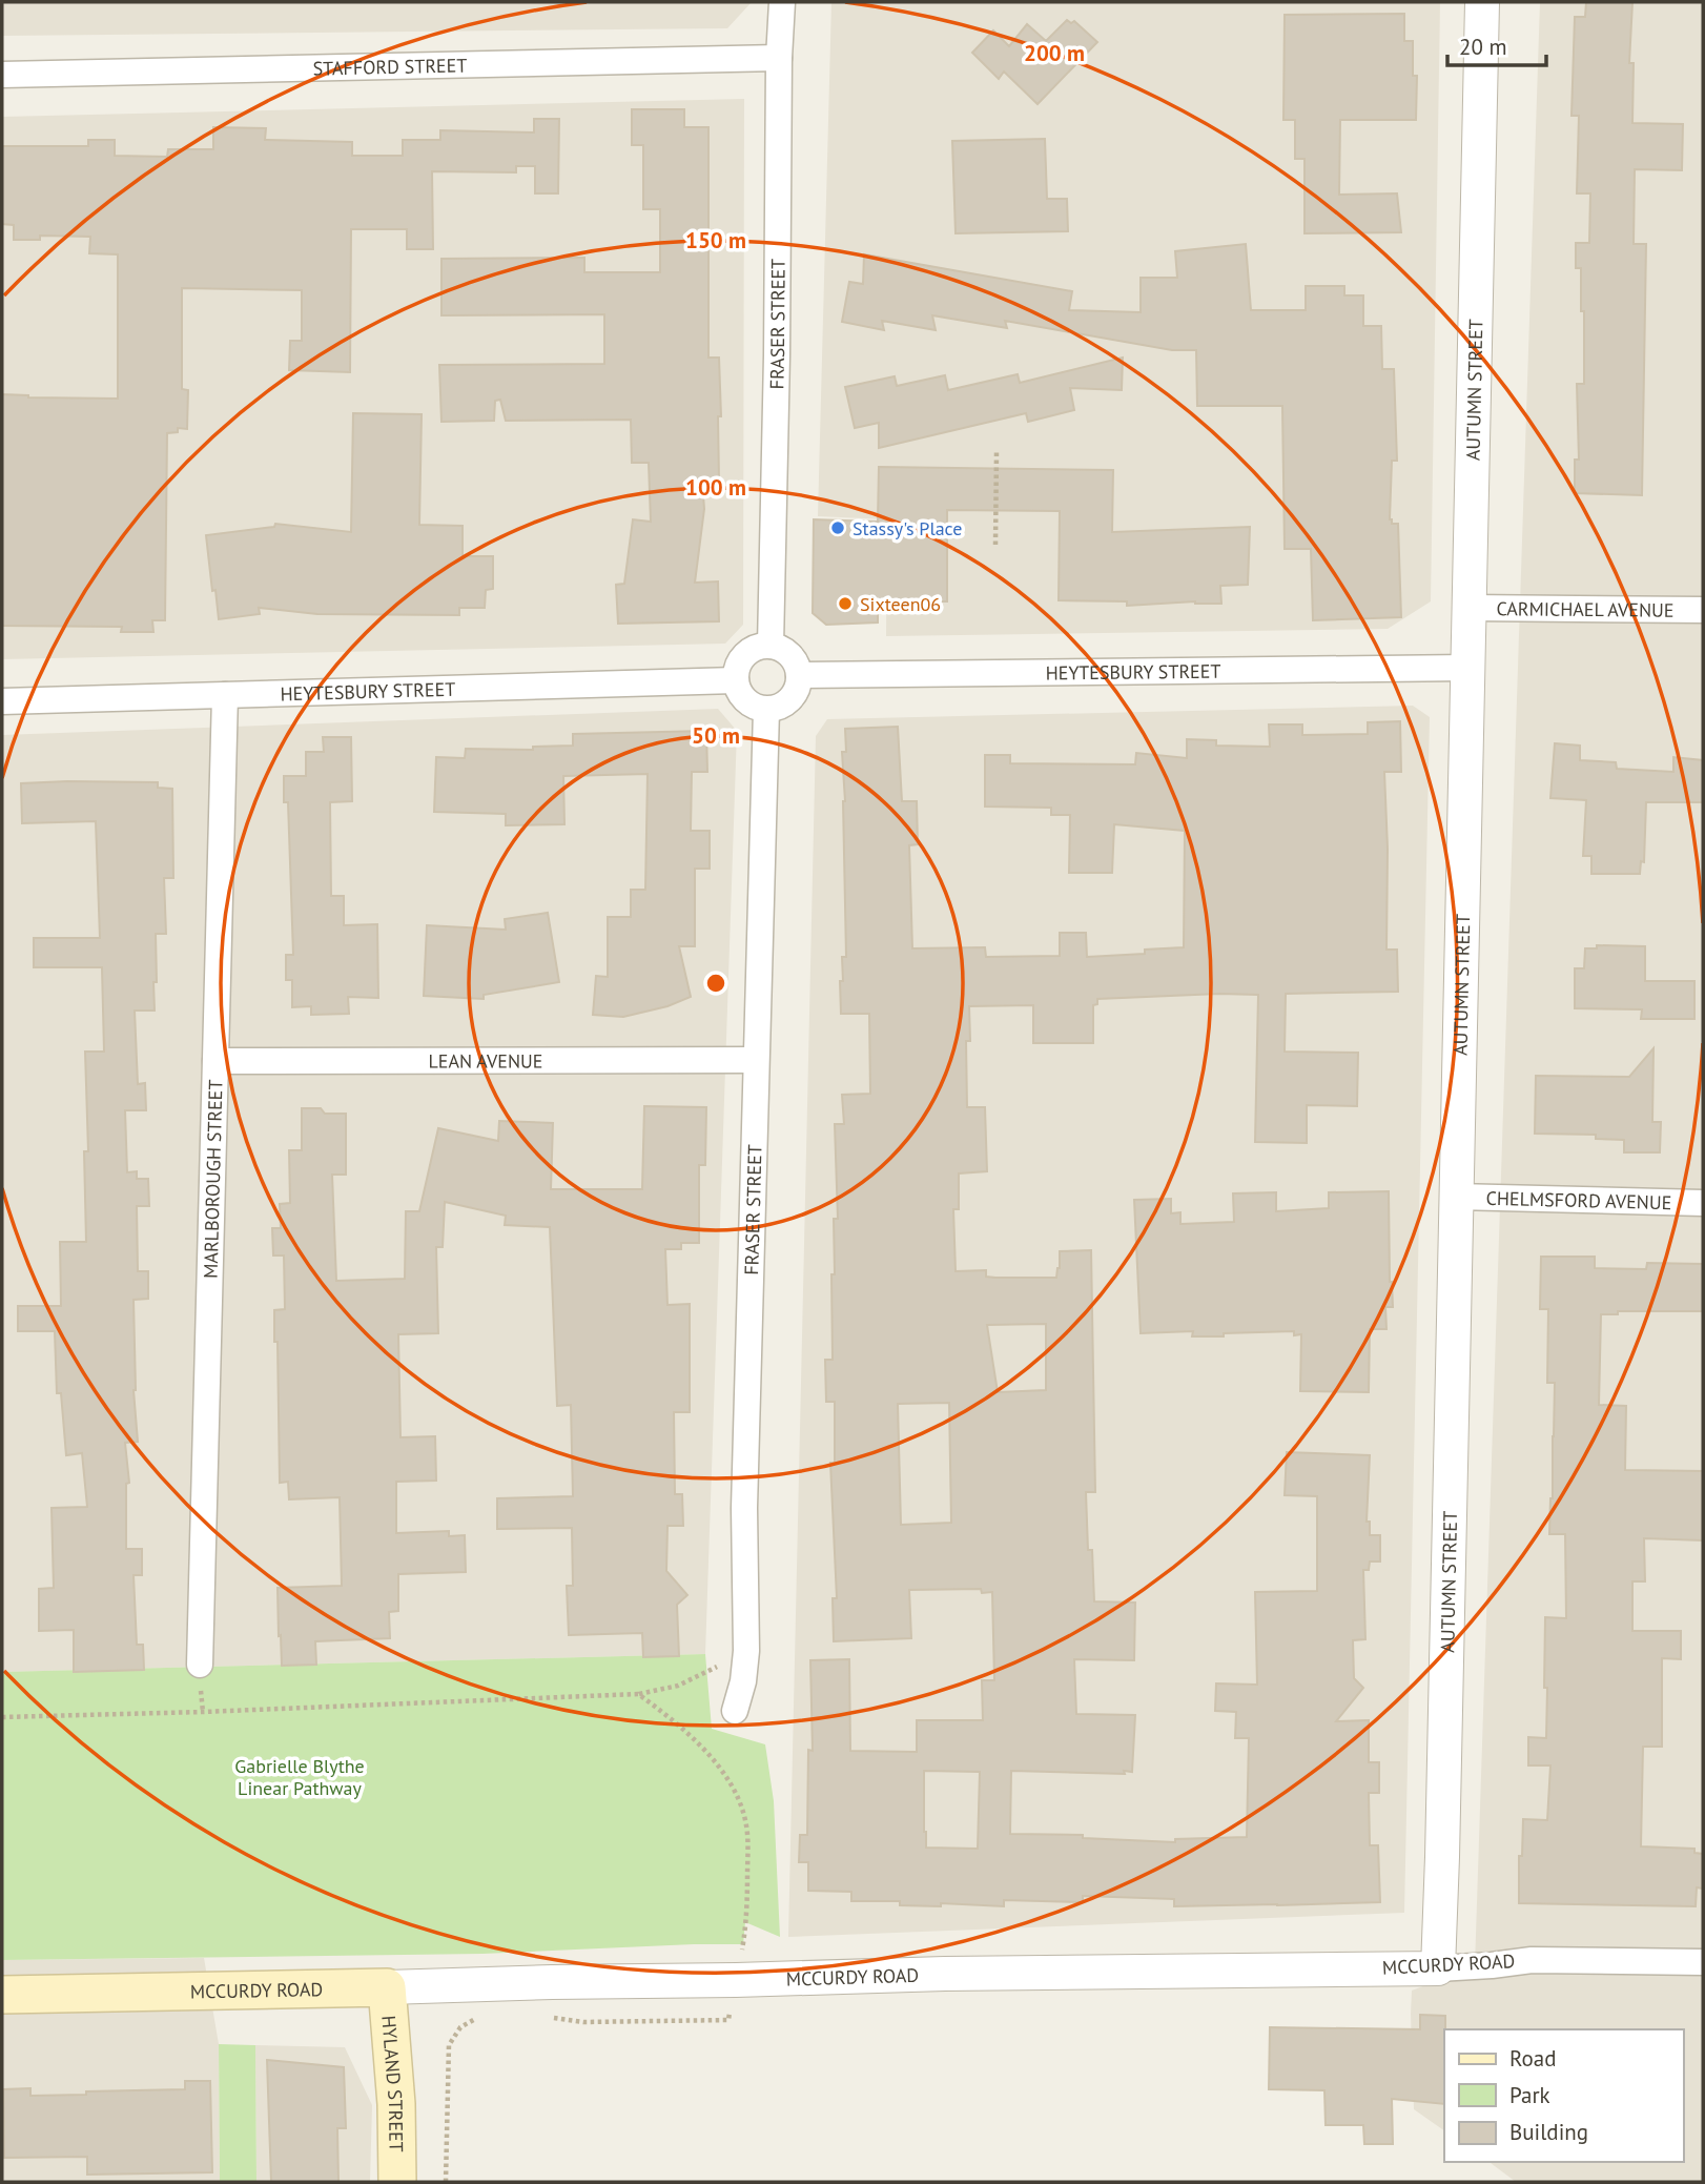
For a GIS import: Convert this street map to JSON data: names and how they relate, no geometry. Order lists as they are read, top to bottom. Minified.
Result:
{"streets":{"main road":["MCCURDY ROAD","HYLAND STREET"],"street":["STAFFORD STREET","FRASER STREET","AUTUMN STREET","CARMICHAEL AVENUE","HEYTESBURY STREET","LEAN AVENUE","MARLBOROUGH STREET","CHELMSFORD AVENUE"]},"crossings":[["STAFFORD STREET","FRASER STREET"],["FRASER STREET","HEYTESBURY STREET"],["FRASER STREET","LEAN AVENUE"],["AUTUMN STREET","CARMICHAEL AVENUE"],["AUTUMN STREET","HEYTESBURY STREET"],["AUTUMN STREET","CHELMSFORD AVENUE"],["AUTUMN STREET","MCCURDY ROAD"],["HEYTESBURY STREET","MARLBOROUGH STREET"],["LEAN AVENUE","MARLBOROUGH STREET"],["MCCURDY ROAD","HYLAND STREET"]],"parks":["Gabrielle Blythe Linear Pathway"],"places":["Stassy's Place","Sixteen06"],"legend":["Road","Park","Building"],"scale_bar":"20 m","rings":["200 m","150 m","100 m","50 m"]}
